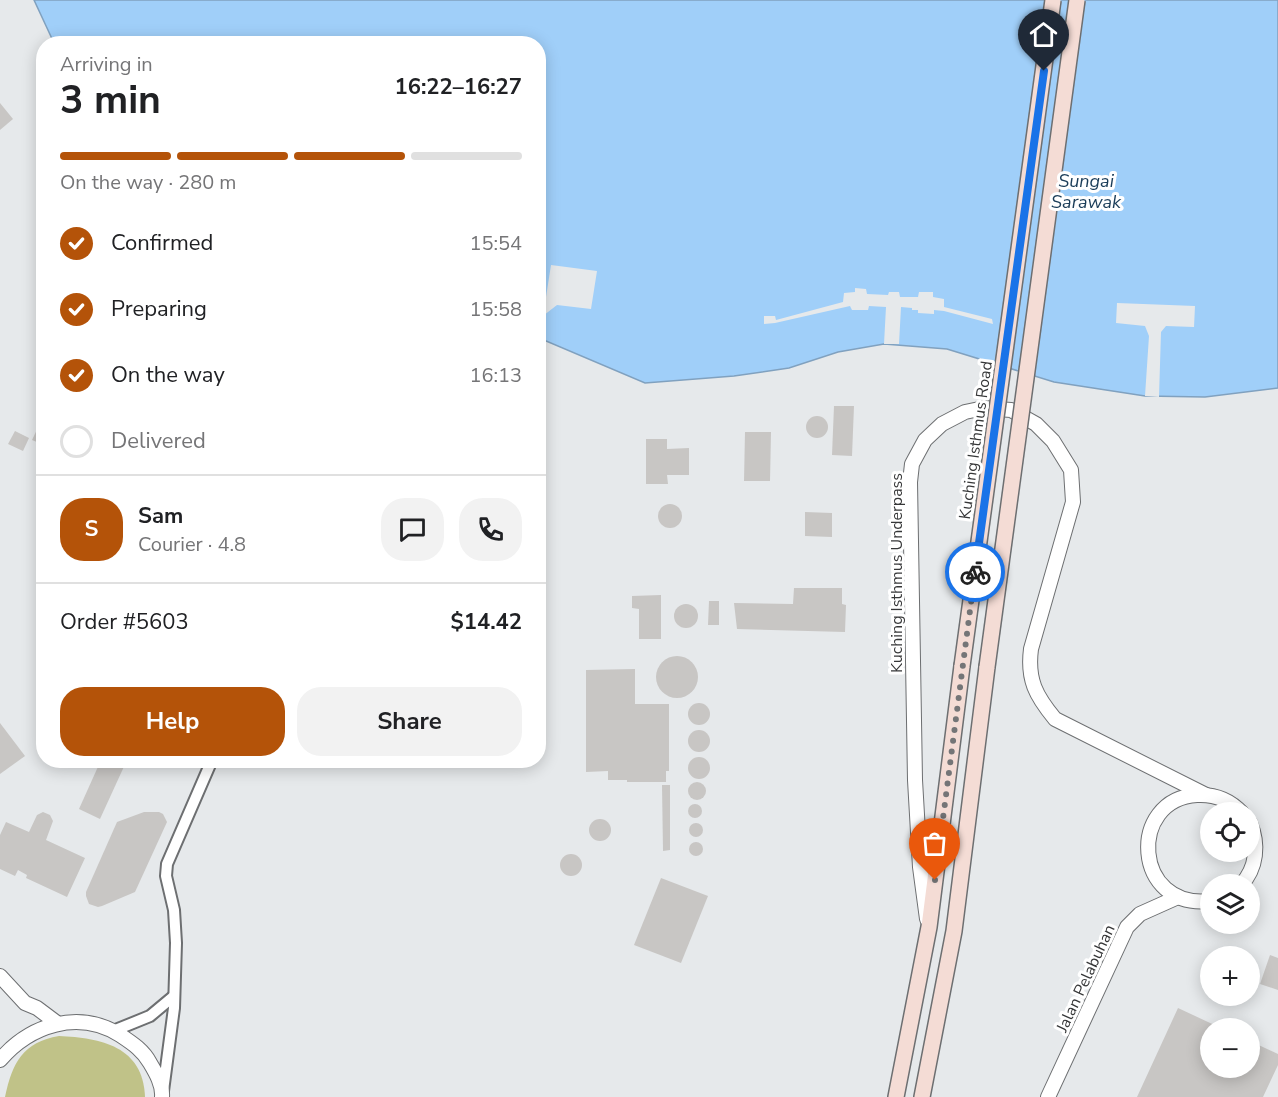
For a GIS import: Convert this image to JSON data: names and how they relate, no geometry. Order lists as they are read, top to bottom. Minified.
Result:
{"streets":{"main road":["Kuching Isthmus Road"],"street":["Kuching Isthmus Underpass","Jalan Pelabuhan"]},"crossings":[["Kuching Isthmus Road","Kuching Isthmus Underpass"]],"water":["Sungai Sarawak"],"page":{"heading":["3 min","Arriving in","16:22–16:27"],"panel":["Sam","Courier · 4.8","Order #5603","$14.42"],"bar":"On the way · 280 m","list":[["Confirmed","15:54"],["Preparing","15:58"],["On the way","16:13"],"Delivered"],"round":"S","buttons":["Help","Share"],"map_buttons":["+","−"]}}
